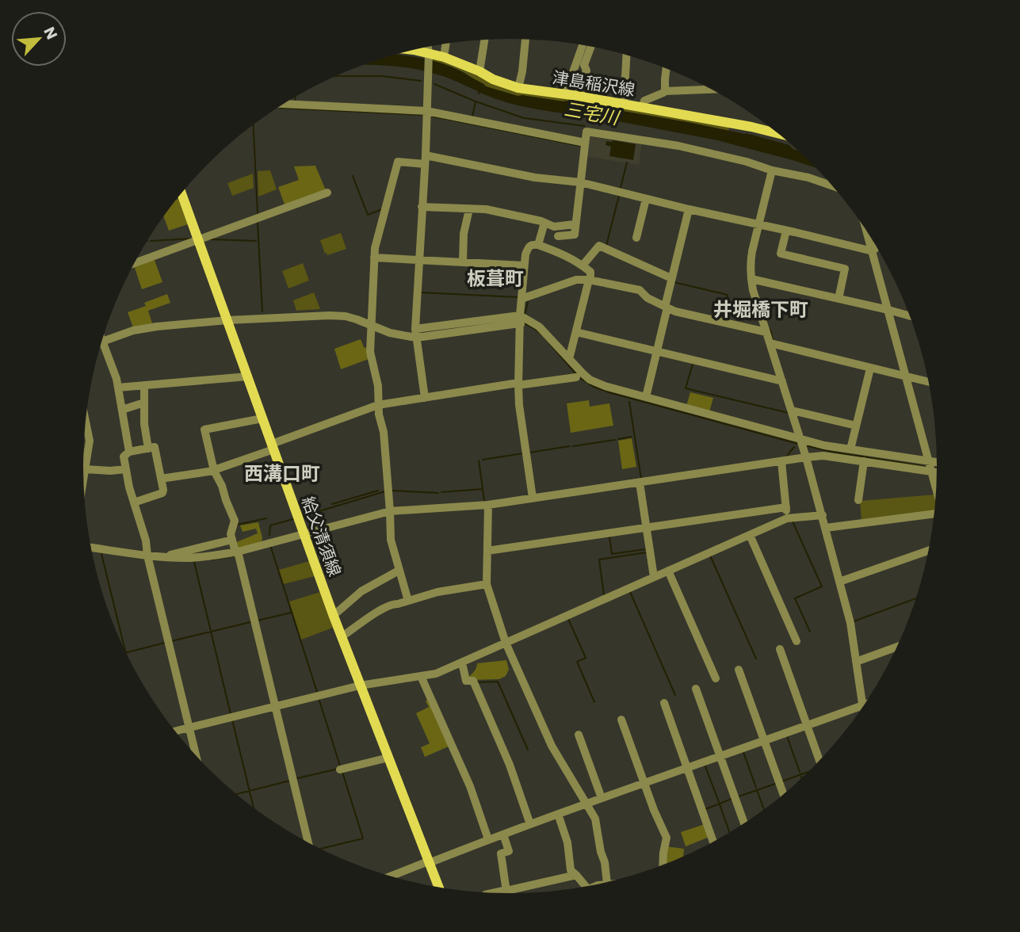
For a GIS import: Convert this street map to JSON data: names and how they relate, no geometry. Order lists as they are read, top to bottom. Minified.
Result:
{"streets":{"main road":["津島稲沢線","給父清須線"]},"districts":["板葺町","井堀橋下町","西溝口町"],"water":["三宅川"],"north":"top right"}
